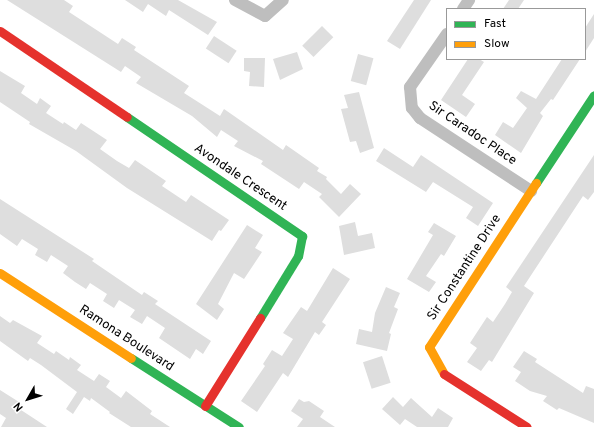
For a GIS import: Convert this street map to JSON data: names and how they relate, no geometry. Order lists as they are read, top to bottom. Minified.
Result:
{"streets":{"street":["Sir Caradoc Place","Avondale Crescent","Sir Constantine Drive","Ramona Boulevard"]},"crossings":[["Sir Caradoc Place","Sir Constantine Drive"],["Avondale Crescent","Ramona Boulevard"]],"legend":["Fast","Slow"],"north":"bottom left"}
